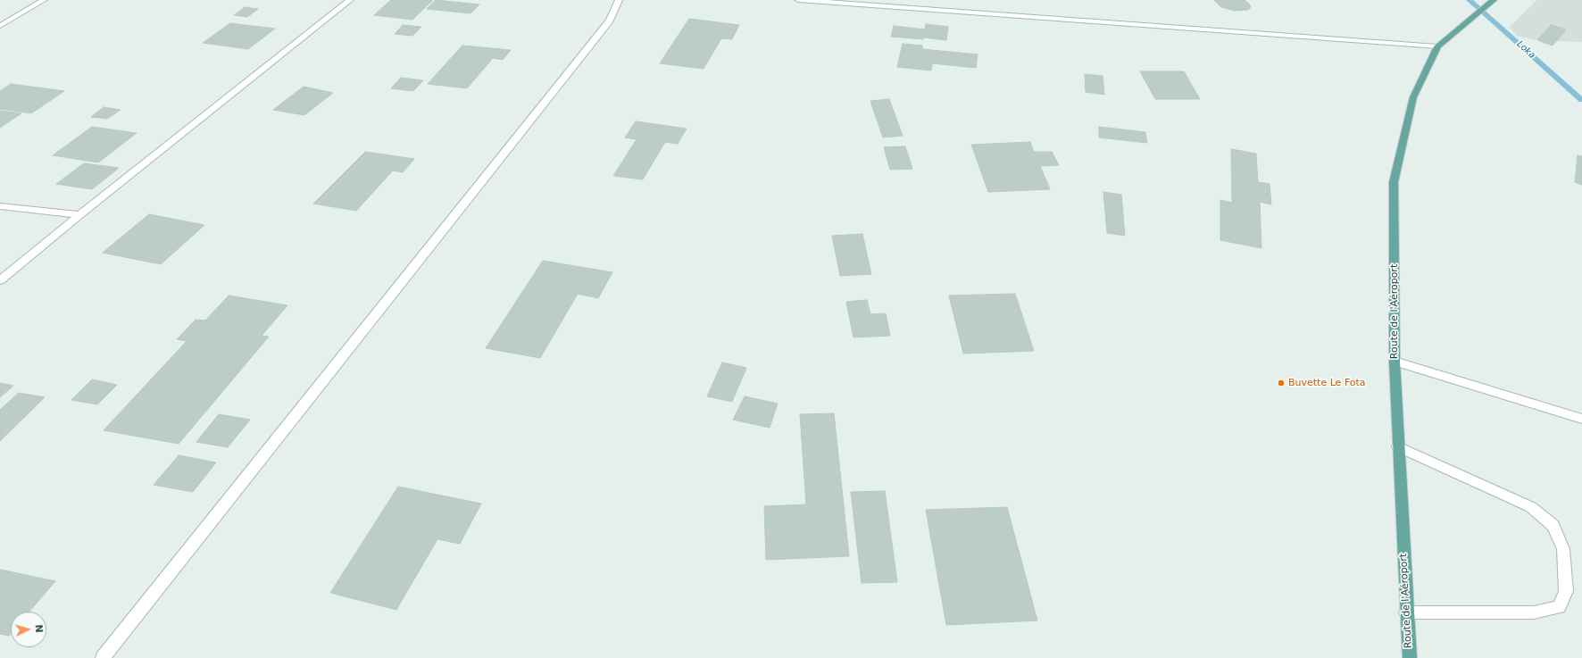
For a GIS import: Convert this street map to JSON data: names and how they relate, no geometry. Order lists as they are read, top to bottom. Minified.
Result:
{"streets":{"main road":["Route de l'Aéroport"]},"water":["Loka"],"places":["Buvette Le Fota"],"north":"right"}
